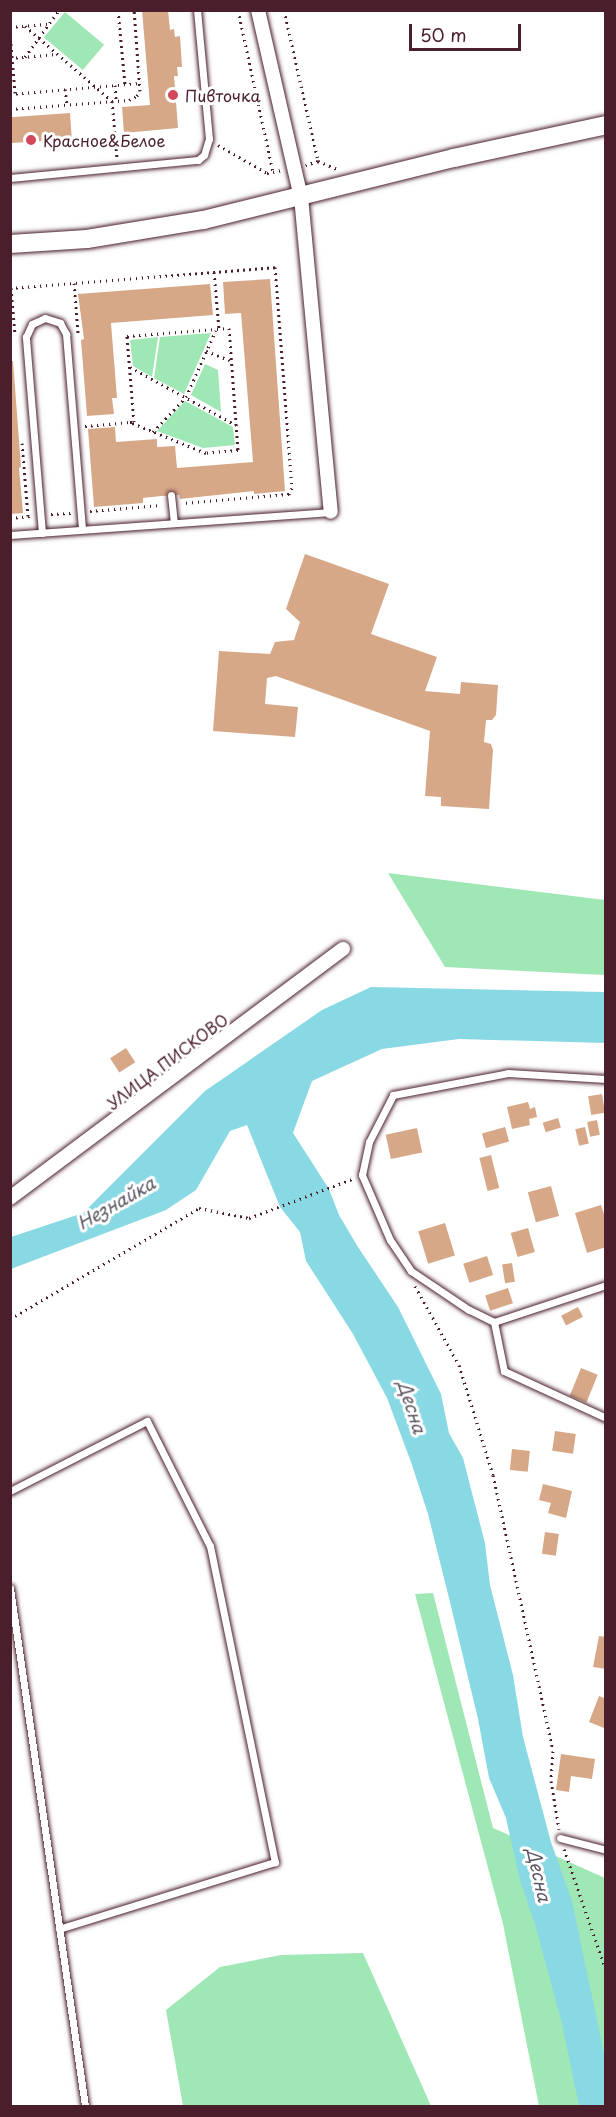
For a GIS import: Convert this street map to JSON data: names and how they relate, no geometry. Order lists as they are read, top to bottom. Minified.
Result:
{"streets":{"street":["УЛИЦА ПИСКОВО"]},"water":["Незнайка","Десна"],"places":["Пивточка","Красное&Белое"],"scale_bar":"50 m"}
